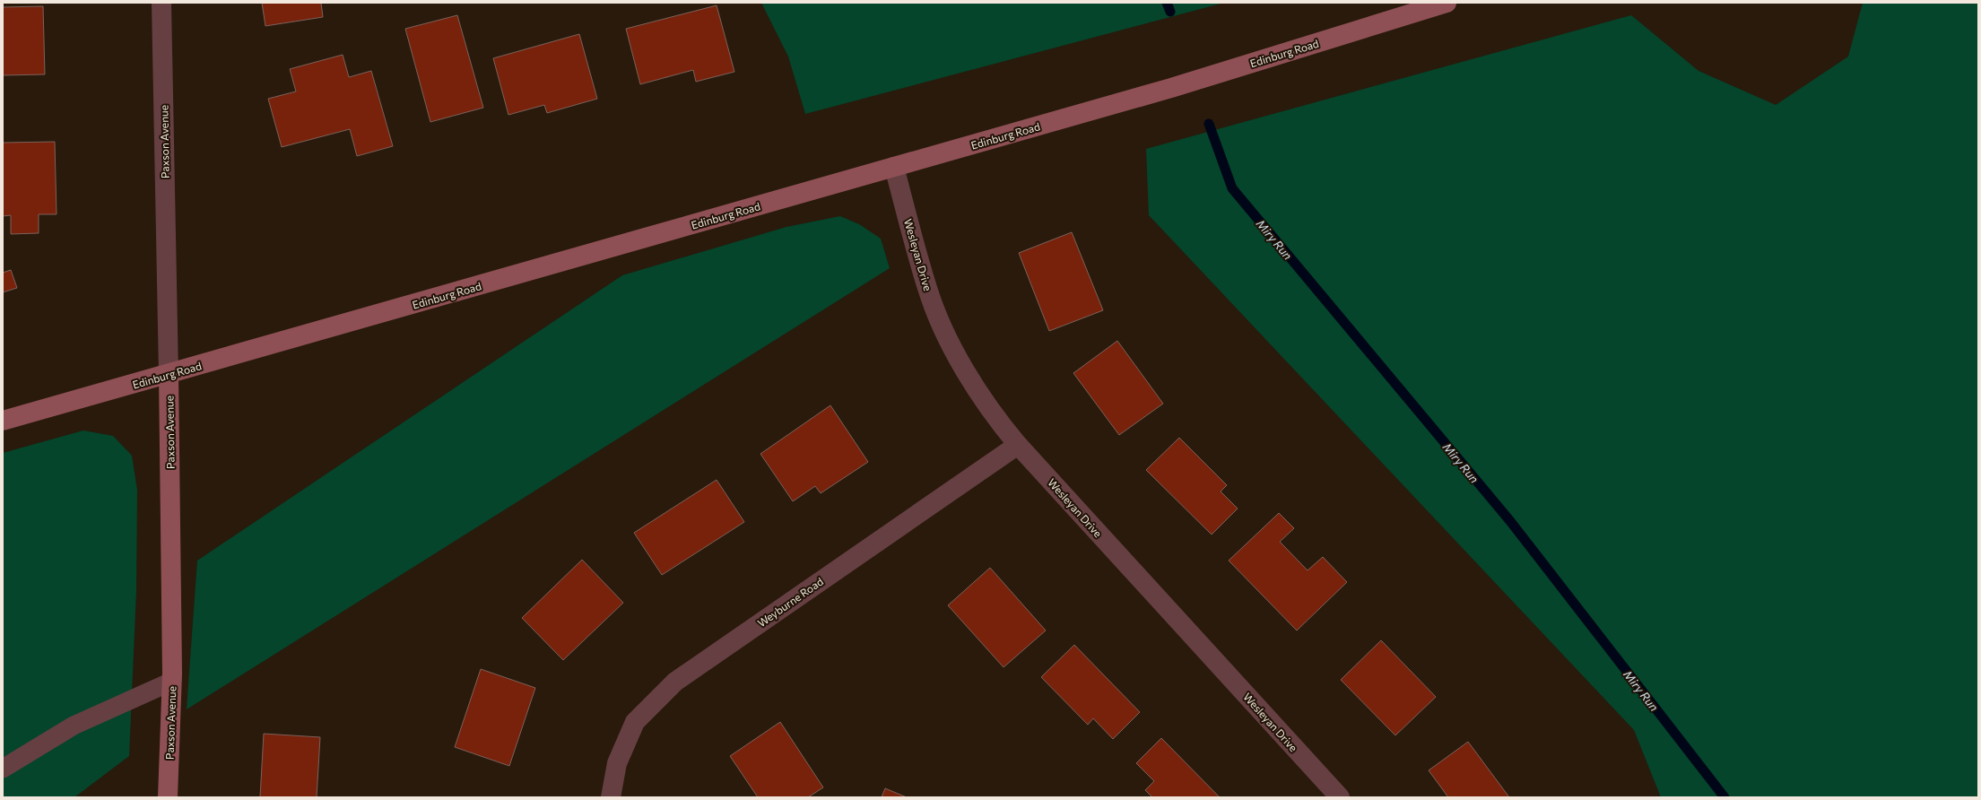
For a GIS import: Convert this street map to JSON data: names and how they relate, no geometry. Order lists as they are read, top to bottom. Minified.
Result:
{"streets":{"main road":["Edinburg Road","Paxson Avenue"],"street":["Wesleyan Drive","Weyburne Road"]},"crossings":[["Edinburg Road","Paxson Avenue"],["Edinburg Road","Wesleyan Drive"],["Wesleyan Drive","Weyburne Road"]],"water":["Miry Run"]}
